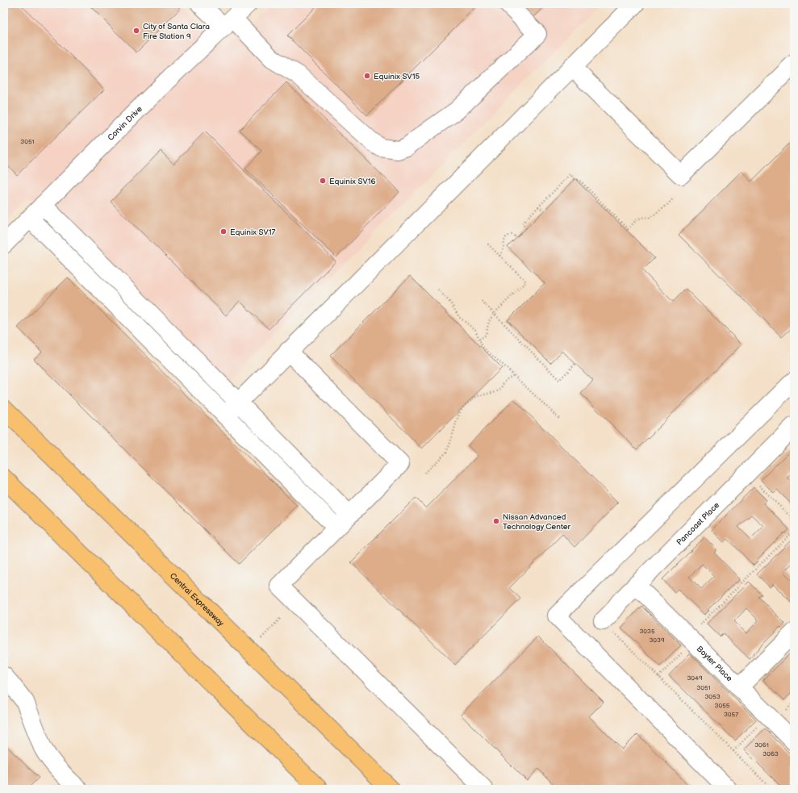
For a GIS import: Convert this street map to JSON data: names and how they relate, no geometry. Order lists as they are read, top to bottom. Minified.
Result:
{"streets":{"highway":["Central Expressway"],"street":["Corvin Drive","Pancoast Place","Boyter Place"]},"crossings":[["Pancoast Place","Boyter Place"]],"places":["City of Santa Clara Fire Station 9","Equinix SV15","Equinix SV16","Equinix SV17","Nissan Advanced Technology Center"],"house_numbers":["3051","3035","3039","3049","3051","3053","3055","3057","3061","3063"]}
